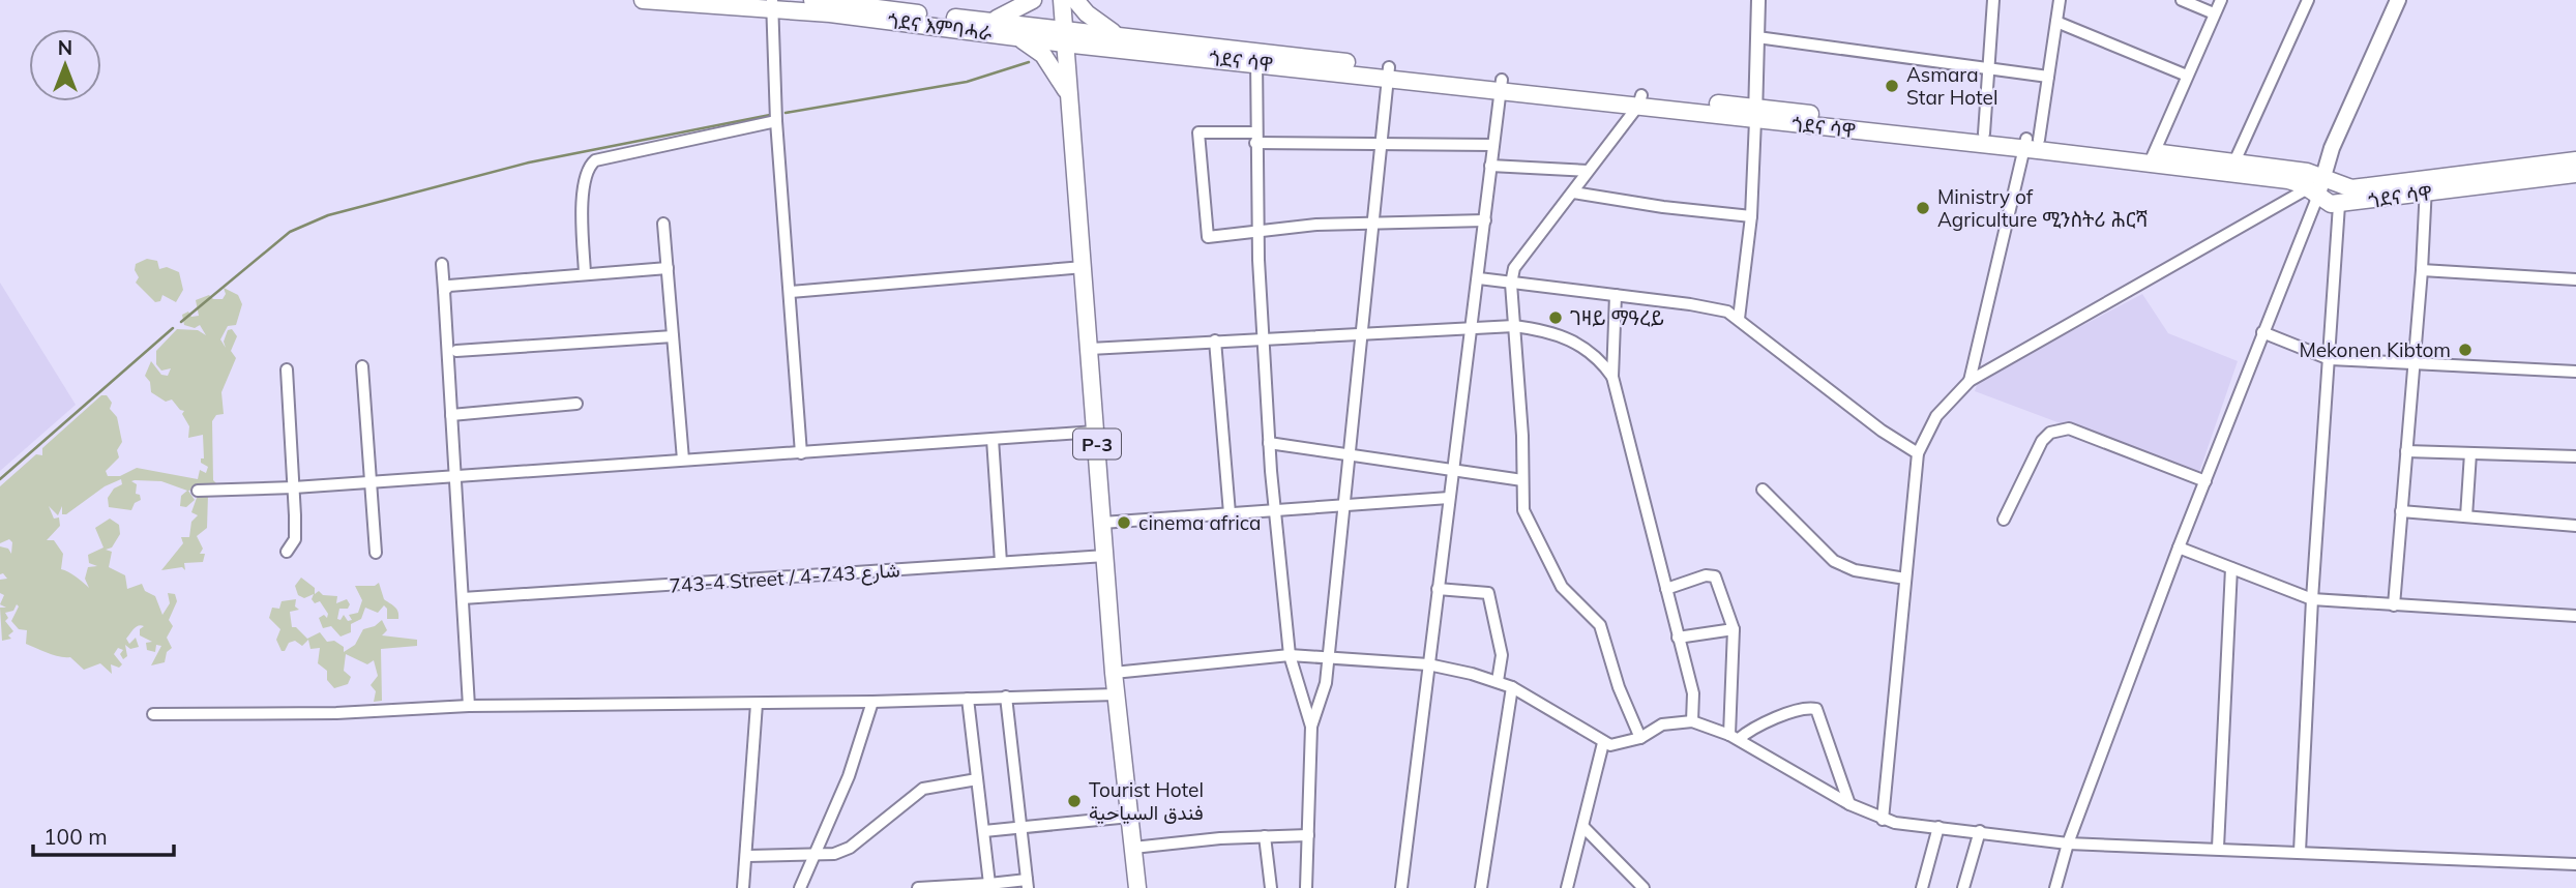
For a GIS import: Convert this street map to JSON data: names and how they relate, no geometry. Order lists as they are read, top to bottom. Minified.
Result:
{"streets":{"main road":["ጎደና እምባሓራ","ጎደና ሳዋ","P-3"],"street":["743-4 Street / شارع 743-4"]},"crossings":[["ጎደና እምባሓራ","ጎደና ሳዋ"],["ጎደና እምባሓራ","P-3"],["ጎደና ሳዋ","P-3"],["P-3","743-4 Street / شارع 743-4"]],"places":["Asmara Star Hotel","Ministry of Agriculture ሚንስትሪ ሕርሻ","ገዛይ ማዓረይ","Mekonen Kibtom","cinema africa","Tourist Hotel فندق السياحية"],"scale_bar":"100 m","north":"top"}
